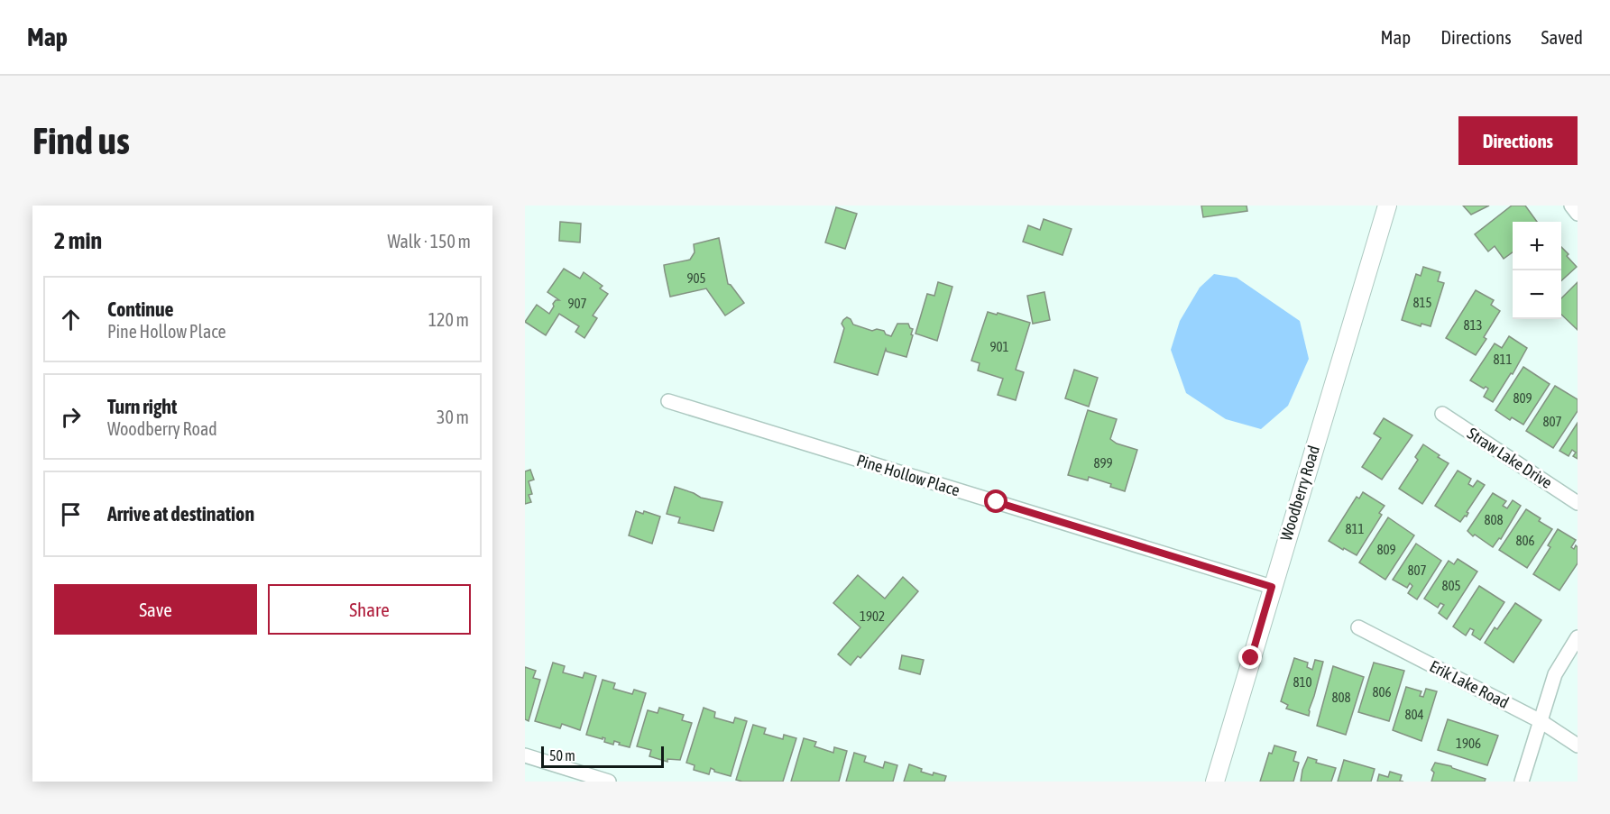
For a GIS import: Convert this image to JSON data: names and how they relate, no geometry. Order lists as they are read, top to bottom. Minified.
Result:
{"streets":{"street":["Straw Lake Drive","Pine Hollow Place","Woodberry Road","Erik Lake Road"]},"crossings":[["Pine Hollow Place","Woodberry Road"]],"house_numbers":["905","815","907","813","901","811","809","807","899","808","811","806","809","807","805","1902","810","806","808","804","1906"],"scale_bar":"50 m","page":{"header":"Map","nav":["Map","Directions","Saved"],"buttons":["Directions",["Save","Share"]],"title":"Find us","heading":["2 min","Walk · 150 m"],"map_buttons":["+","−"],"list":[["Continue","Pine Hollow Place","120 m"],["Turn right","Woodberry Road","30 m"],"Arrive at destination"],"scale":"50 m"}}
